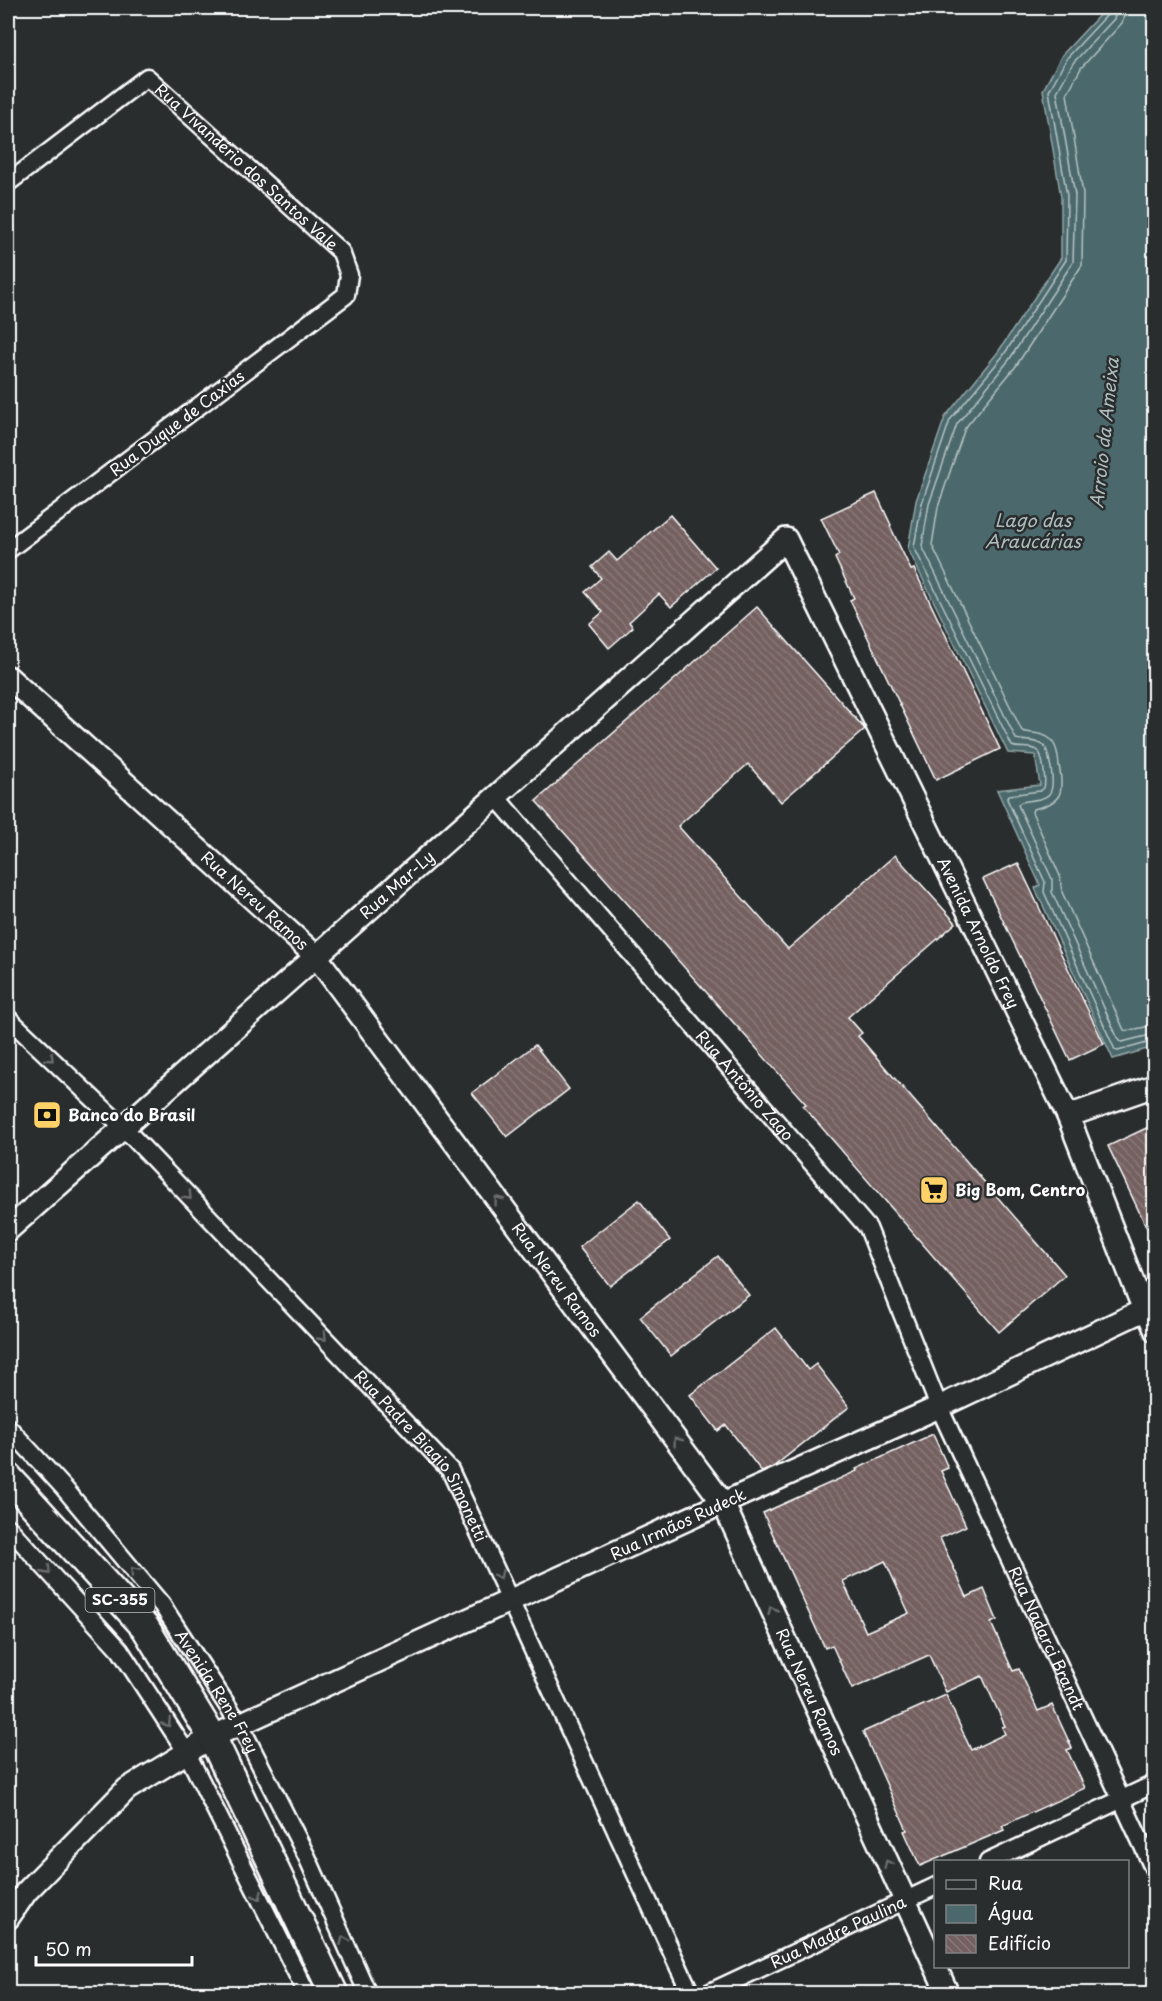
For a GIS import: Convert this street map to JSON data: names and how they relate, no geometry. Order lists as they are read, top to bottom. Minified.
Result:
{"streets":{"main road":["SC-355","Avenida René Frey"],"street":["Rua Vivandério dos Santos Vale","Rua Duque de Caxias","Rua Mar-Ly","Rua Nereu Ramos","Avenida Arnoldo Frey","Rua Antônio Zago","Rua Padre Biagio Simonetti","Rua Irmãos Rudeck","Rua Nadarci Brandt","Rua Madre Paulina"]},"crossings":[["Rua Vivandério dos Santos Vale","Rua Duque de Caxias"],["Rua Mar-Ly","Rua Nereu Ramos"],["Rua Mar-Ly","Avenida Arnoldo Frey"],["Rua Mar-Ly","Rua Antônio Zago"],["Rua Mar-Ly","Rua Padre Biagio Simonetti"],["Rua Nereu Ramos","Rua Irmãos Rudeck"],["Rua Nereu Ramos","Rua Madre Paulina"],["Avenida Arnoldo Frey","Rua Irmãos Rudeck"],["Rua Antônio Zago","Rua Irmãos Rudeck"],["Rua Antônio Zago","Rua Nadarci Brandt"],["Rua Padre Biagio Simonetti","Rua Irmãos Rudeck"],["Rua Irmãos Rudeck","Rua Nadarci Brandt"],["Rua Irmãos Rudeck","Avenida René Frey"]],"one_way":["Rua Nereu Ramos","Rua Padre Biagio Simonetti"],"water":["Arroio da Ameixa","Lago das Araucárias"],"places":{"bank":["Banco do Brasil"],"supermarket":["Big Bom, Centro"]},"legend":["Rua","Água","Edifício"],"scale_bar":"50 m"}
